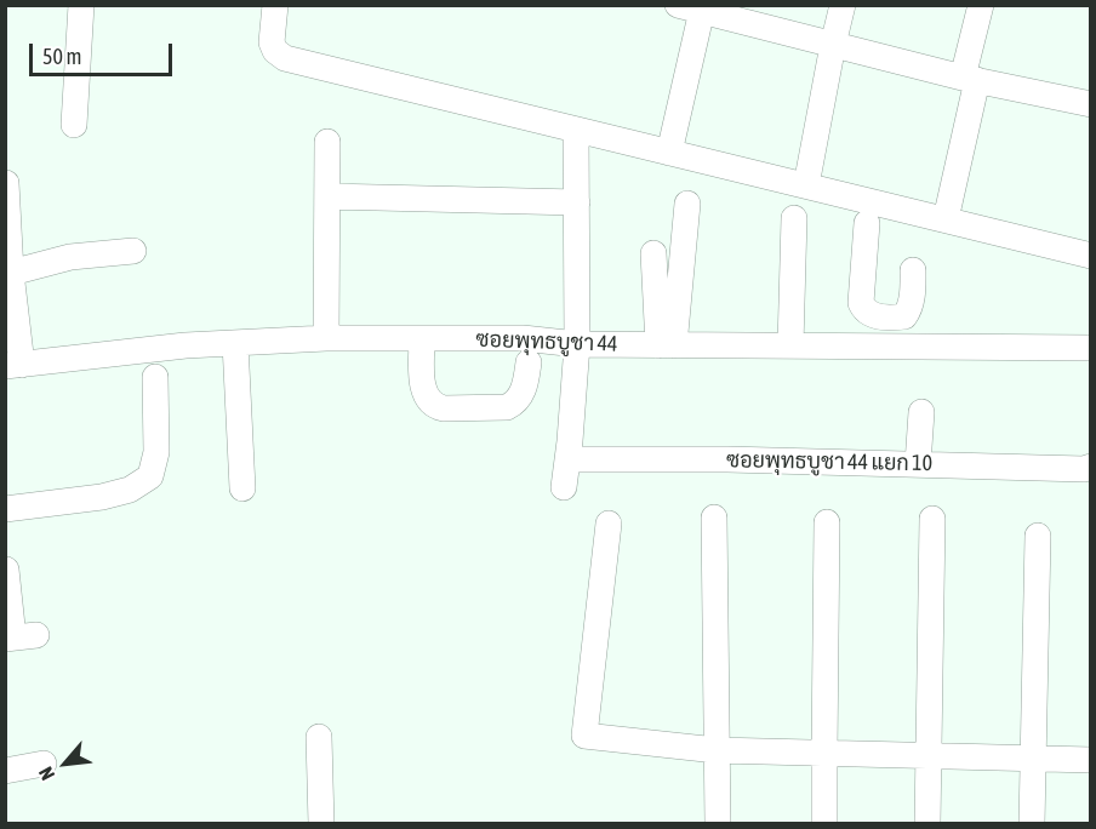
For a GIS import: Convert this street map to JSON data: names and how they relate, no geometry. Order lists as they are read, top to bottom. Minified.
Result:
{"streets":{"street":["ซอยพุทธบูชา 44","ซอยพุทธบูชา 44 แยก 10"]},"scale_bar":"50 m","north":"bottom left"}
